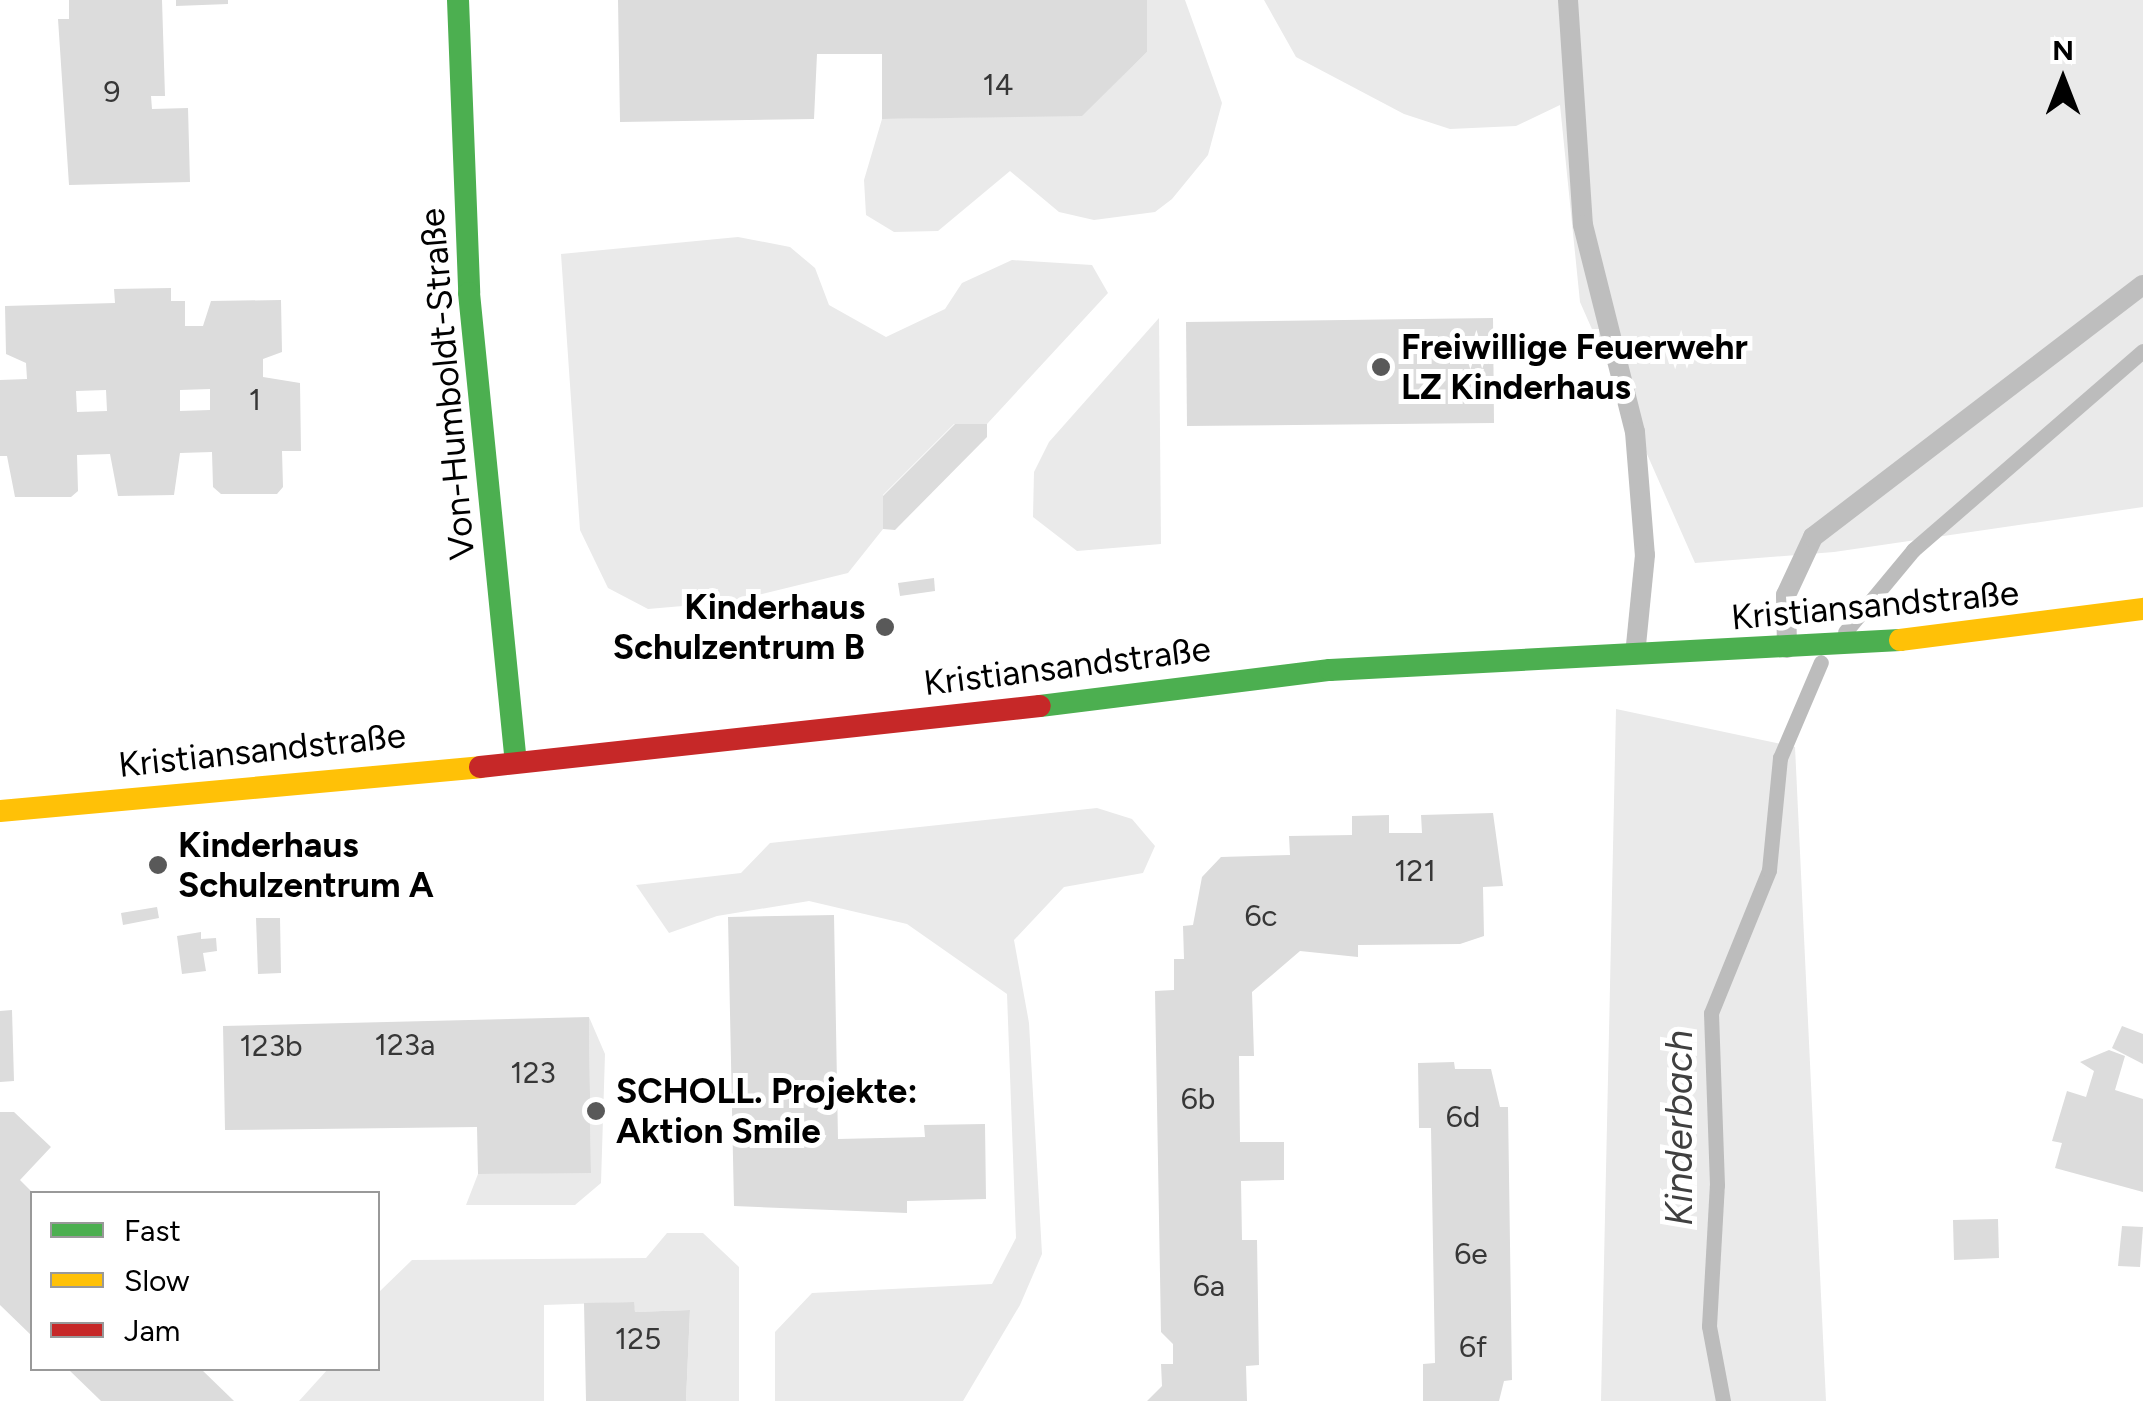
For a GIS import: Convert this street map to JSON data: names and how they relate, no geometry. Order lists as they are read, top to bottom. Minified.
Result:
{"streets":{"street":["Von-Humboldt-Straße","Kristiansandstraße"]},"crossings":[["Von-Humboldt-Straße","Kristiansandstraße"]],"water":["Kinderbach"],"places":["Freiwillige Feuerwehr LZ Kinderhaus","Kinderhaus Schulzentrum B","Kinderhaus Schulzentrum A","SCHOLL. Projekte: Aktion Smile"],"house_numbers":["14","9","1","121","6c","123a","123b","123","6b","6d","6e","6a","125","6f"],"legend":["Fast","Slow","Jam"],"north":"top"}
